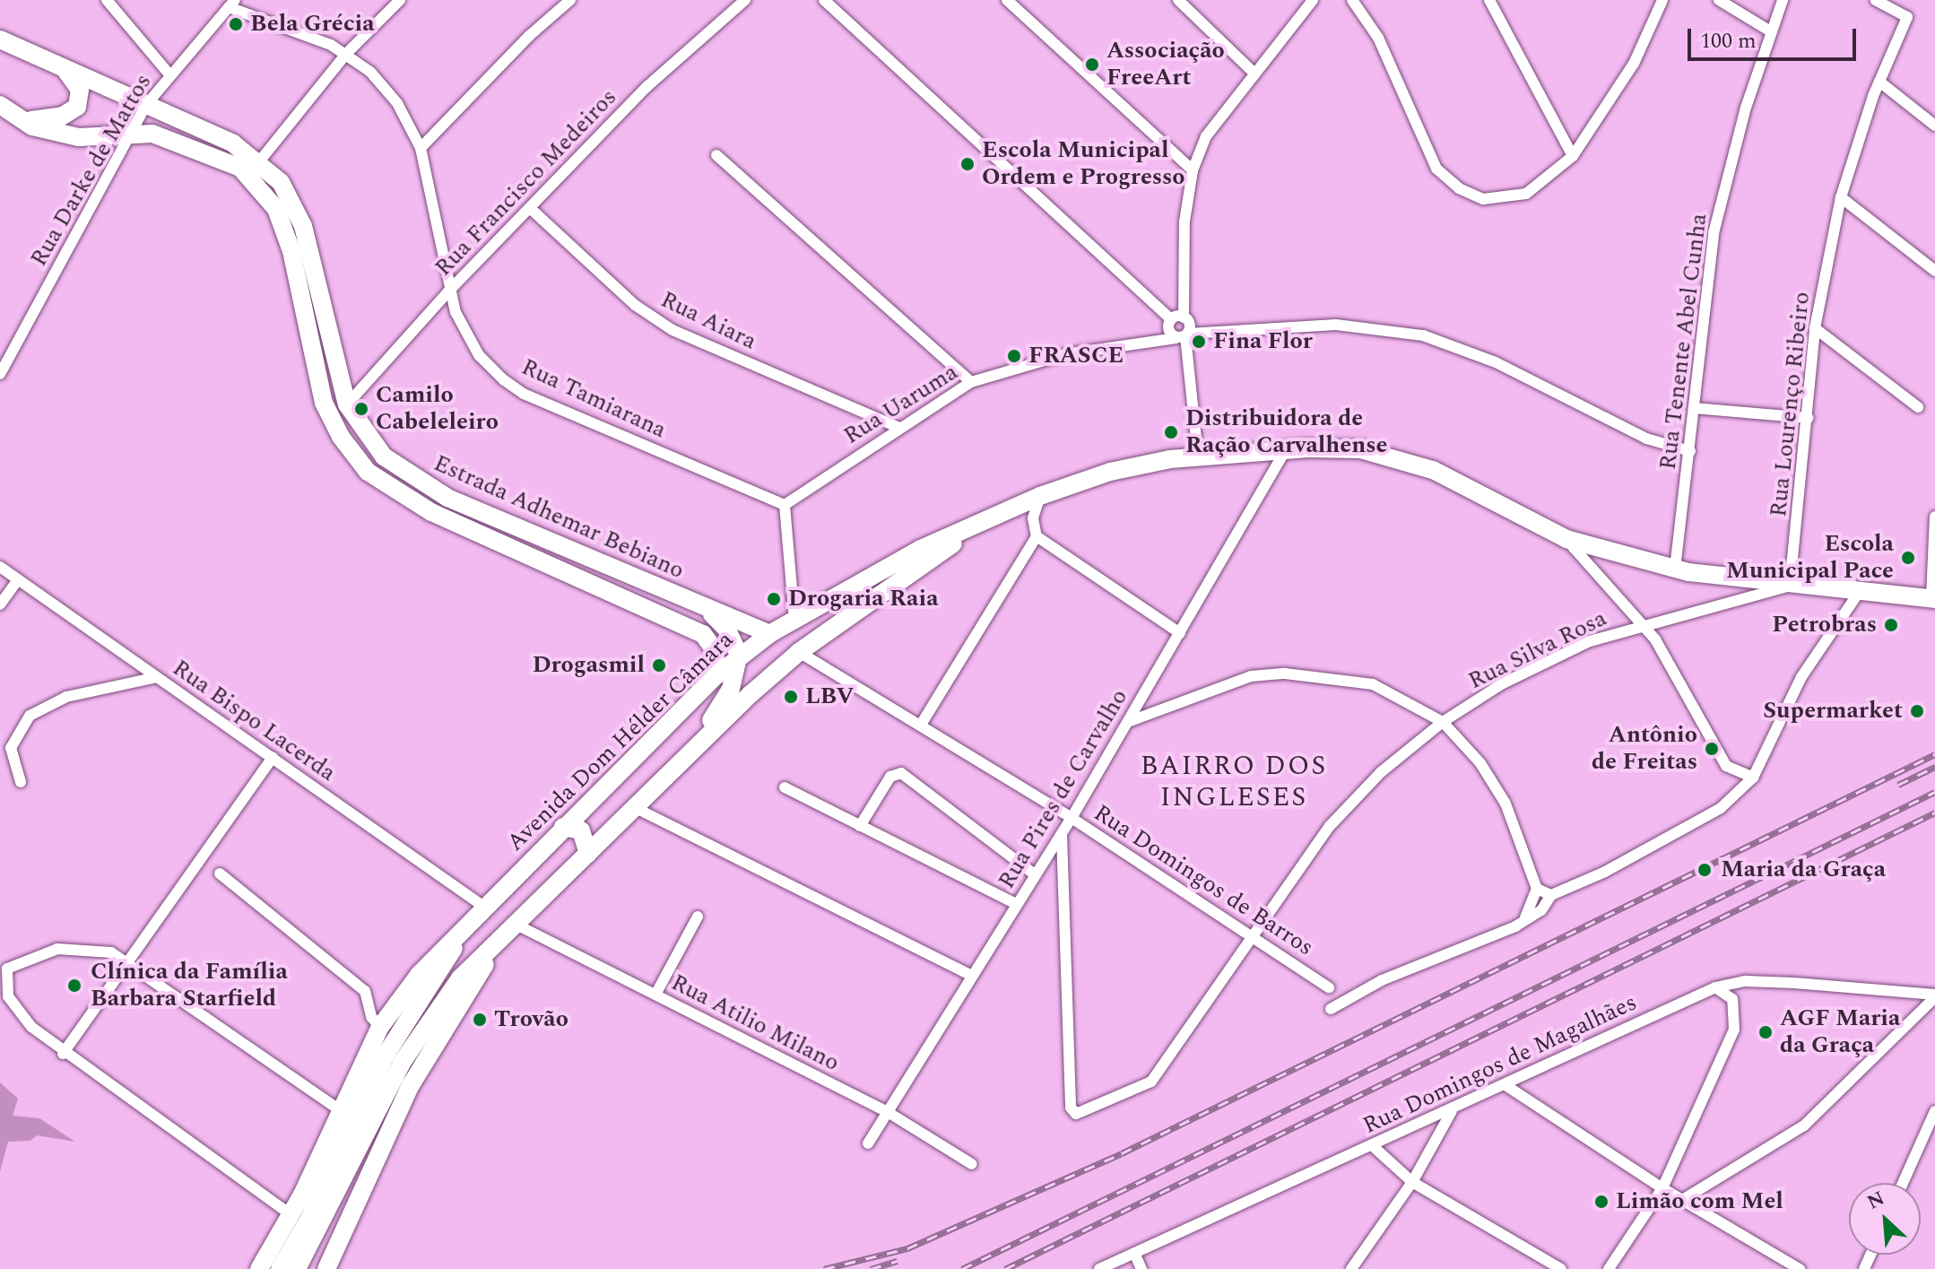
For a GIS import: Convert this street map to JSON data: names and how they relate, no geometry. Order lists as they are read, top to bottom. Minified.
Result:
{"streets":{"main road":["Estrada Adhemar Bebiano","Avenida Dom Hélder Câmara"],"street":["Rua Darke de Mattos","Rua Francisco Medeiros","Rua Aiara","Rua Tenente Abel Cunha","Rua Tamiarana","Rua Uaruma","Rua Lourenço Ribeiro","Rua Silva Rosa","Rua Bispo Lacerda","Rua Pires de Carvalho","Rua Domingos de Barros","Rua Atilio Milano","Rua Domingos de Magalhães"]},"crossings":[["Rua Darke de Mattos","Rua Tamiarana"],["Rua Darke de Mattos","Estrada Adhemar Bebiano"],["Rua Francisco Medeiros","Rua Aiara"],["Rua Francisco Medeiros","Rua Tamiarana"],["Rua Francisco Medeiros","Estrada Adhemar Bebiano"],["Rua Aiara","Rua Uaruma"],["Rua Tenente Abel Cunha","Rua Uaruma"],["Rua Tenente Abel Cunha","Avenida Dom Hélder Câmara"],["Rua Tamiarana","Rua Uaruma"],["Rua Lourenço Ribeiro","Rua Silva Rosa"],["Rua Lourenço Ribeiro","Avenida Dom Hélder Câmara"],["Estrada Adhemar Bebiano","Avenida Dom Hélder Câmara"],["Rua Silva Rosa","Avenida Dom Hélder Câmara"],["Rua Silva Rosa","Rua Pires de Carvalho"],["Rua Silva Rosa","Rua Domingos de Barros"],["Rua Bispo Lacerda","Avenida Dom Hélder Câmara"],["Avenida Dom Hélder Câmara","Rua Pires de Carvalho"],["Avenida Dom Hélder Câmara","Rua Domingos de Barros"],["Avenida Dom Hélder Câmara","Rua Atilio Milano"],["Rua Pires de Carvalho","Rua Domingos de Barros"],["Rua Pires de Carvalho","Rua Atilio Milano"]],"districts":["BAIRRO DOS INGLESES"],"places":["Bela Grécia","Associação FreeArt","Escola Municipal Ordem e Progresso","Fina Flor","FRASCE","Camilo Cabeleleiro","Distribuidora de Ração Carvalhense","Escola Municipal Pace","Drogaria Raia","Petrobras","Drogasmil","LBV","Supermarket","Antônio de Freitas","Maria da Graça","Clínica da Família Barbara Starfield","Trovão","AGF Maria da Graça","Limão com Mel"],"scale_bar":"100 m","north":"top left"}
